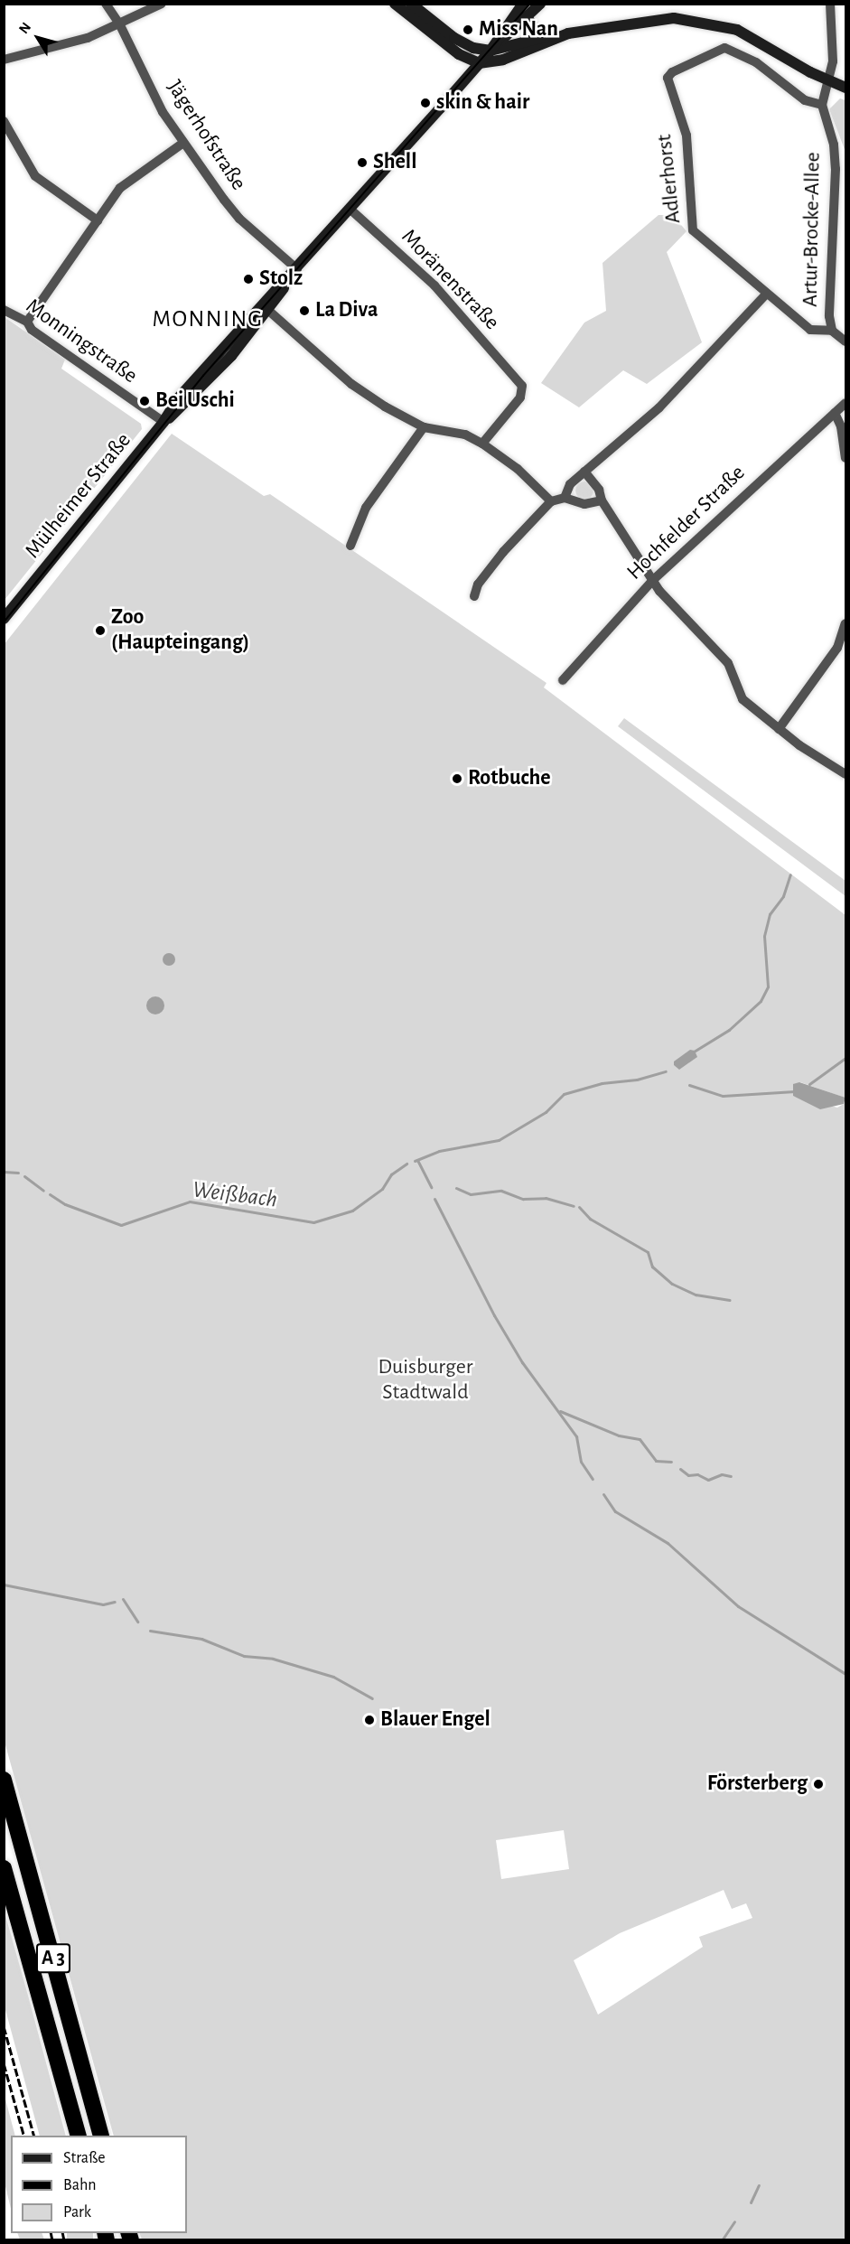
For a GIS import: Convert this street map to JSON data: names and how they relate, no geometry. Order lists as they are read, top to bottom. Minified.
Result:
{"streets":{"highway":["A 3"],"main road":["Mülheimer Straße"],"street":["Jägerhofstraße","Adlerhorst","Artur-Brocke-Allee","Moränenstraße","Monningstraße","Hochfelder Straße"]},"crossings":[["Jägerhofstraße","Mülheimer Straße"],["Adlerhorst","Artur-Brocke-Allee"],["Moränenstraße","Mülheimer Straße"],["Monningstraße","Mülheimer Straße"]],"districts":["MONNING"],"water":["Weißbach"],"parks":["Duisburger Stadtwald"],"places":["Miss Nan","skin & hair","Shell","Stolz","La Diva","Bei Uschi","Zoo (Haupteingang)","Rotbuche","Blauer Engel","Försterberg"],"legend":["Straße","Bahn","Park"],"north":"top left"}
